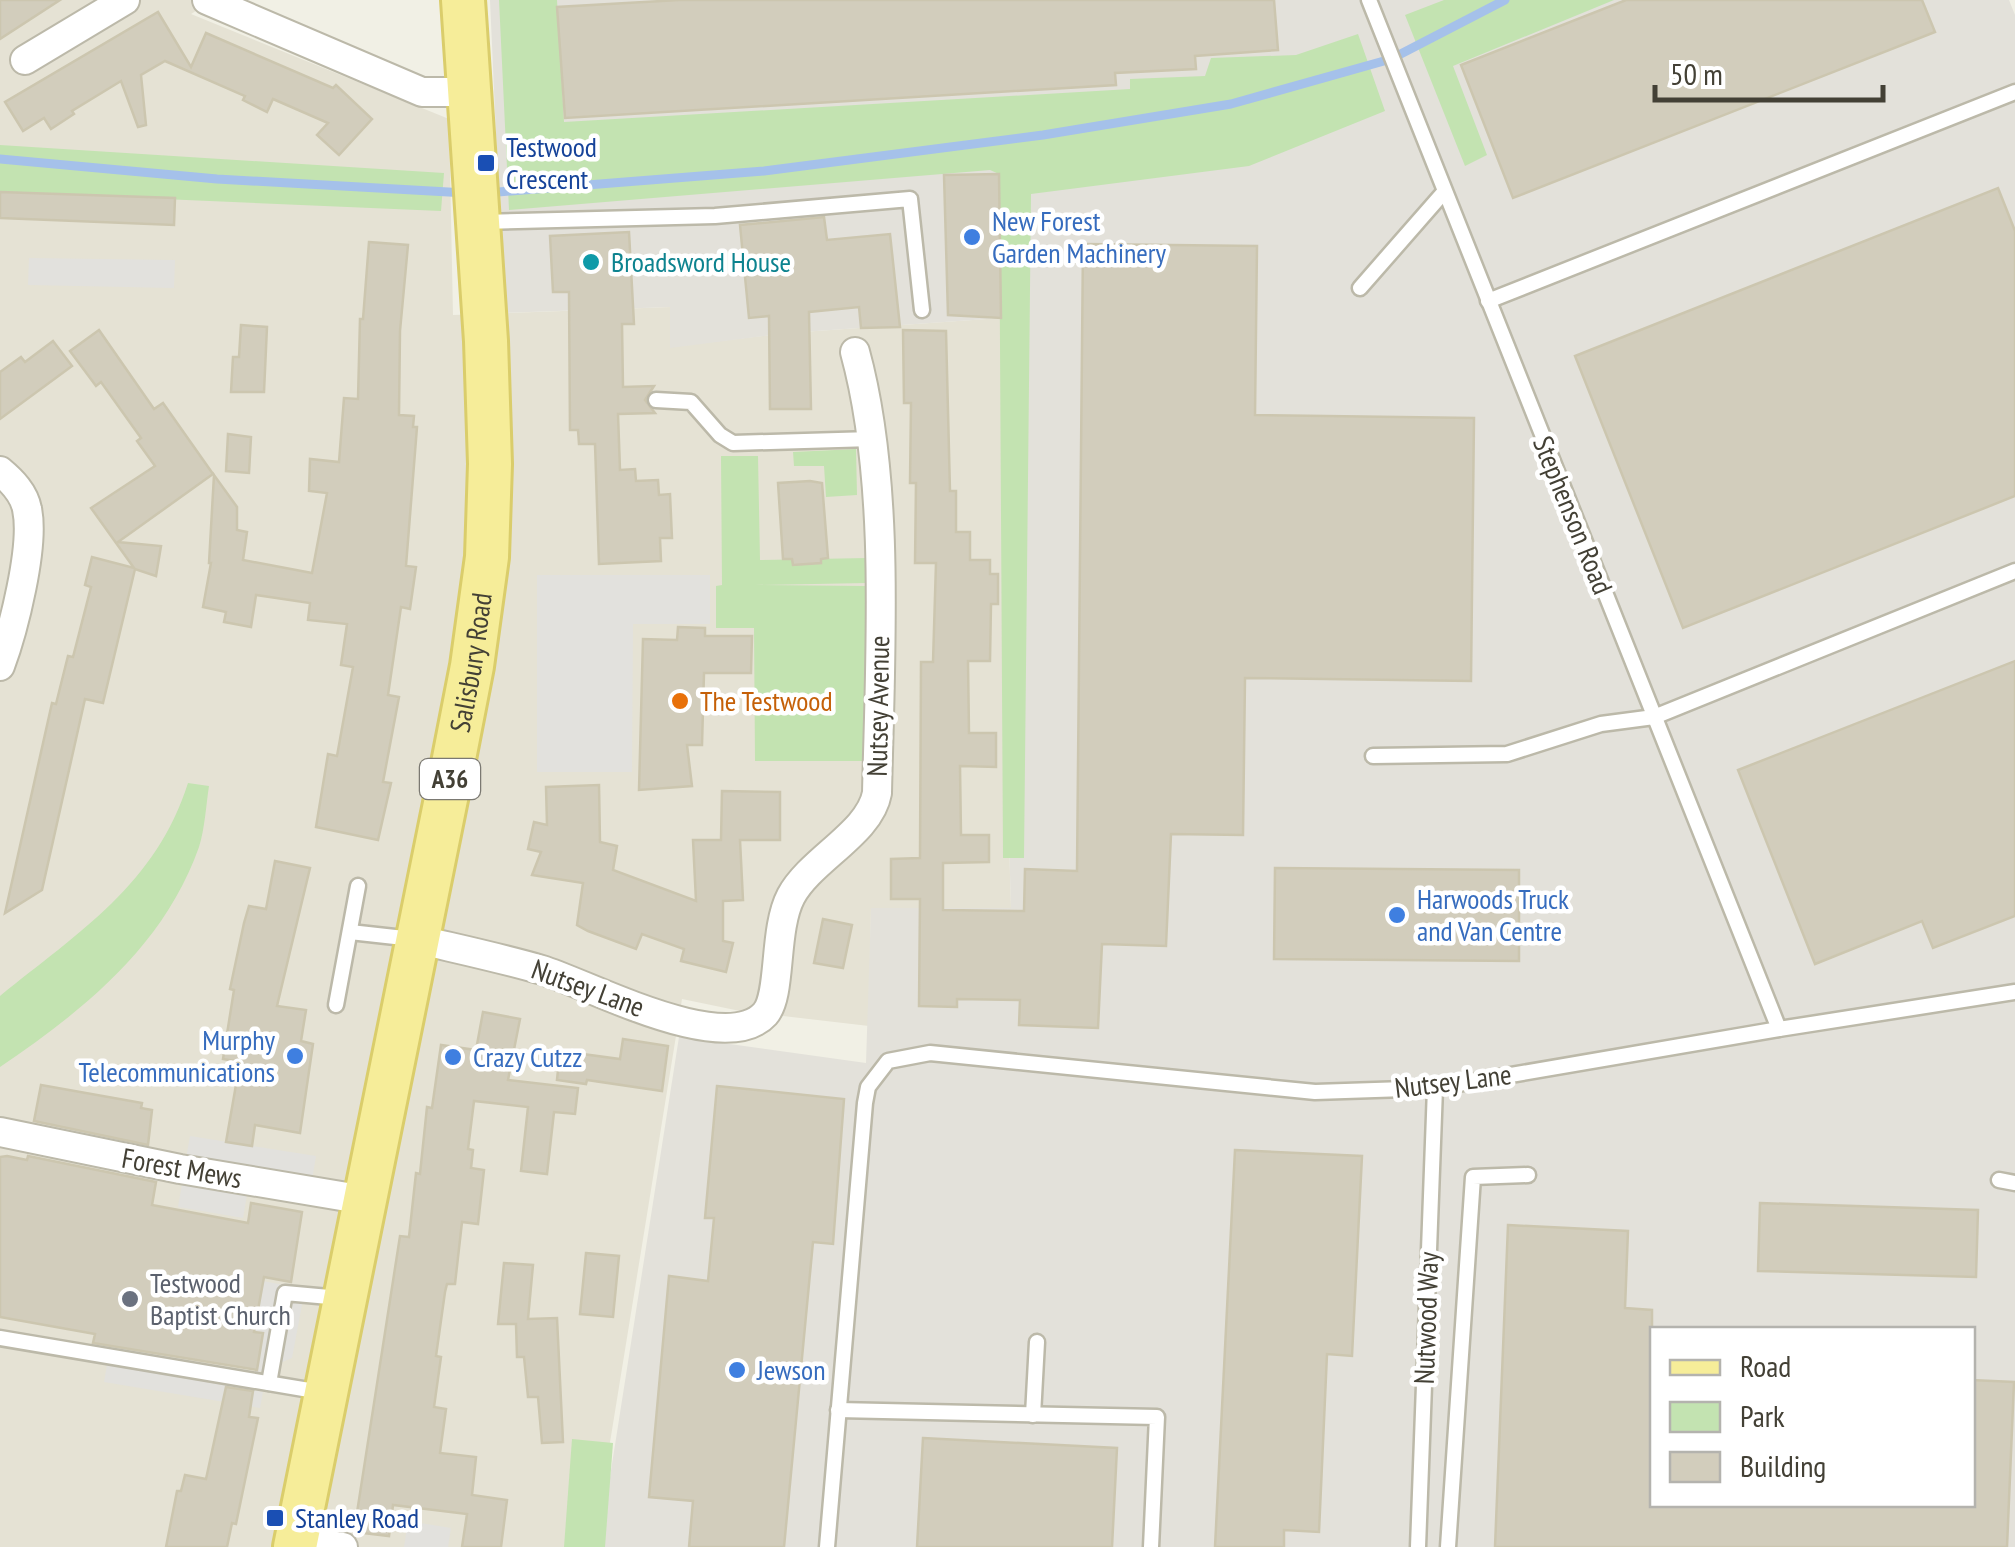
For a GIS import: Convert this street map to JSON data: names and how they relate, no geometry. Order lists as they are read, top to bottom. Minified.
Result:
{"streets":{"main road":["Salisbury Road","A36"],"street":["Nutsey Avenue","Nutsey Lane","Forest Mews"],"lane":["Stephenson Road","Nutwood Way"]},"crossings":[["Stephenson Road","Nutsey Lane"],["Salisbury Road","Nutsey Lane"],["Salisbury Road","Forest Mews"],["Nutsey Avenue","Nutsey Lane"],["Nutsey Lane","Nutwood Way"]],"places":{"transit":["Testwood Crescent","Stanley Road"],"other":["New Forest Garden Machinery","Broadsword House","The Testwood","Harwoods Truck and Van Centre","Murphy Telecommunications","Crazy Cutzz","Testwood Baptist Church","Jewson"]},"legend":["Road","Park","Building"],"scale_bar":"50 m"}
